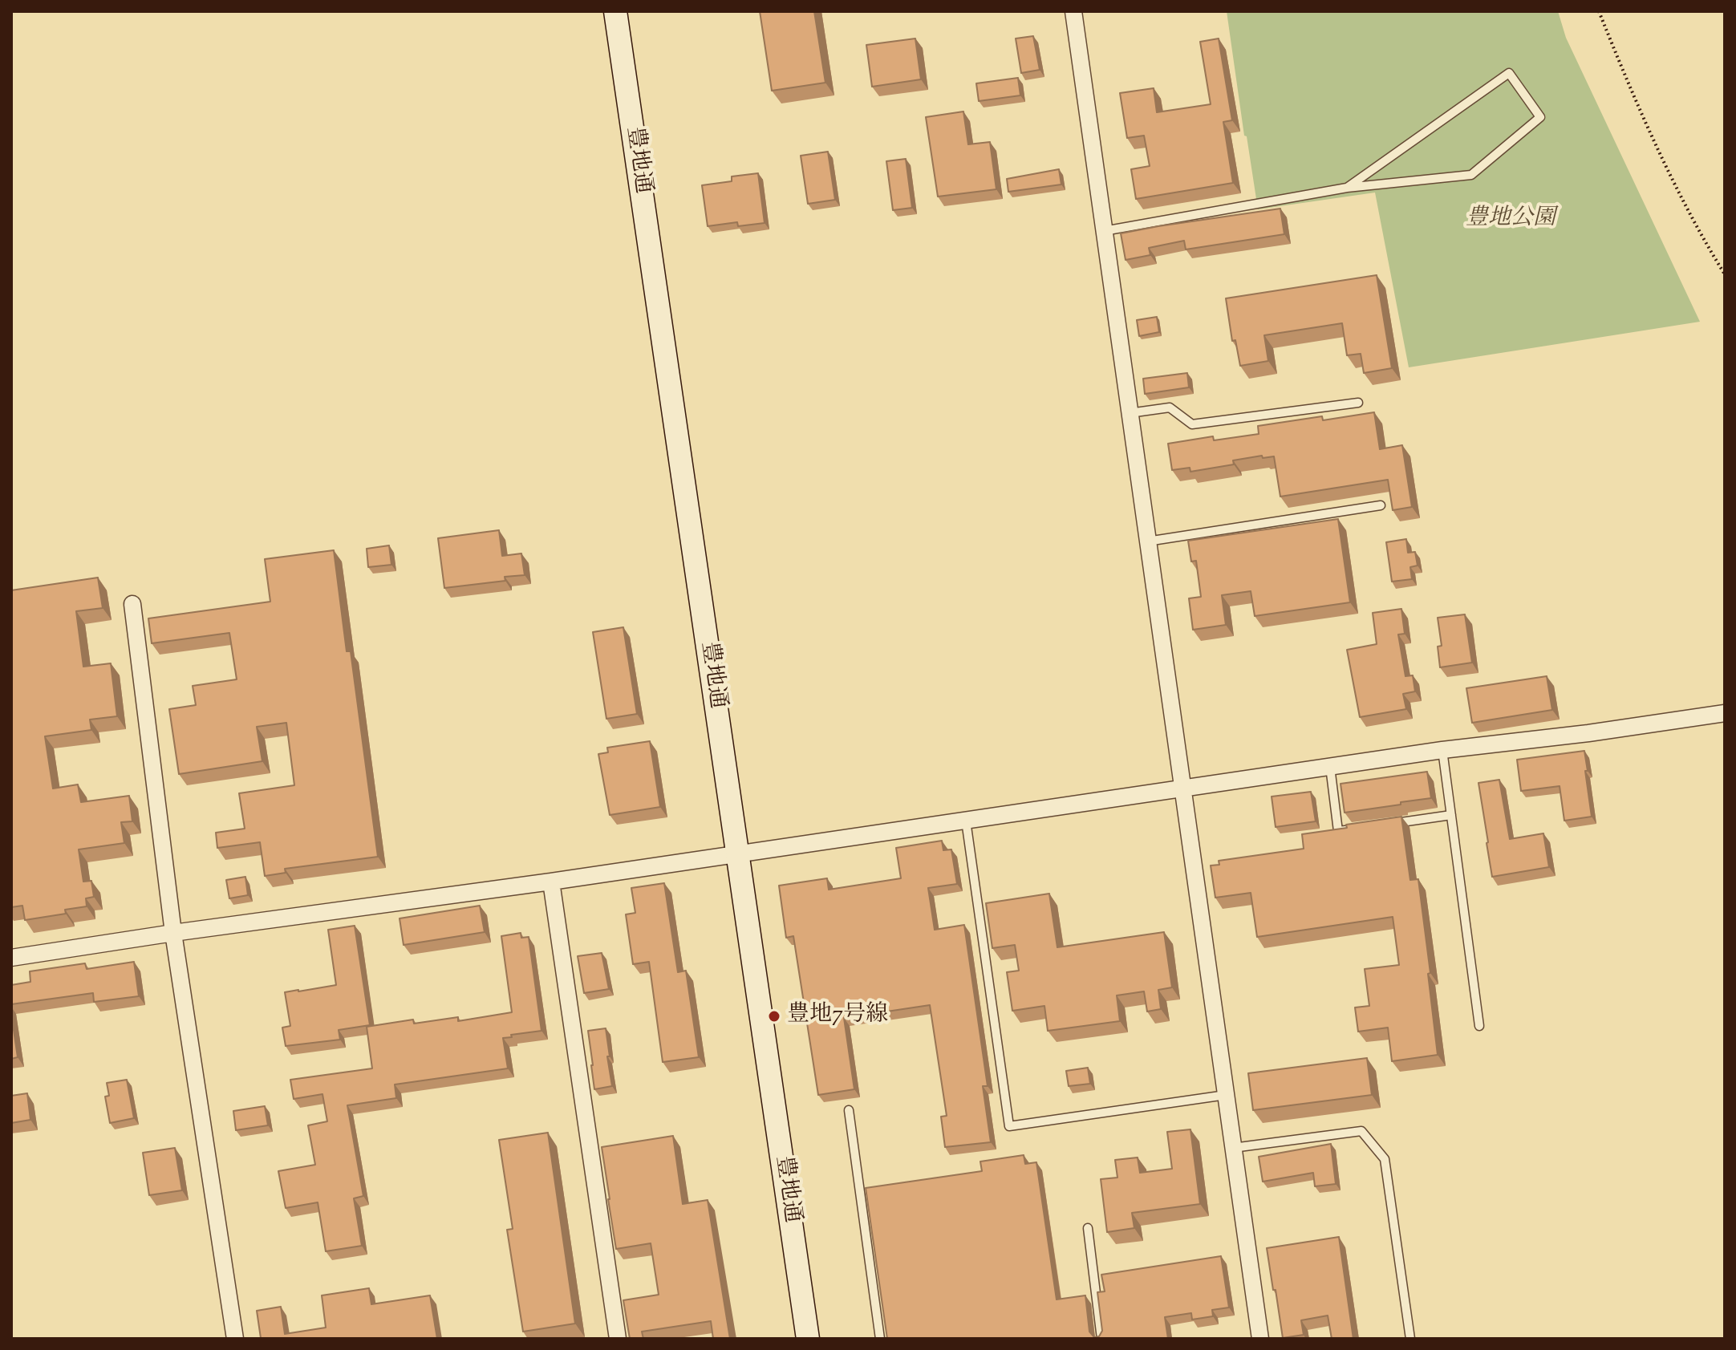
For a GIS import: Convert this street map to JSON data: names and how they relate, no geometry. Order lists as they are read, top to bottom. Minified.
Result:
{"streets":{"main road":["豊地通"]},"parks":["豊地公園"],"places":["豊地7号線"]}
